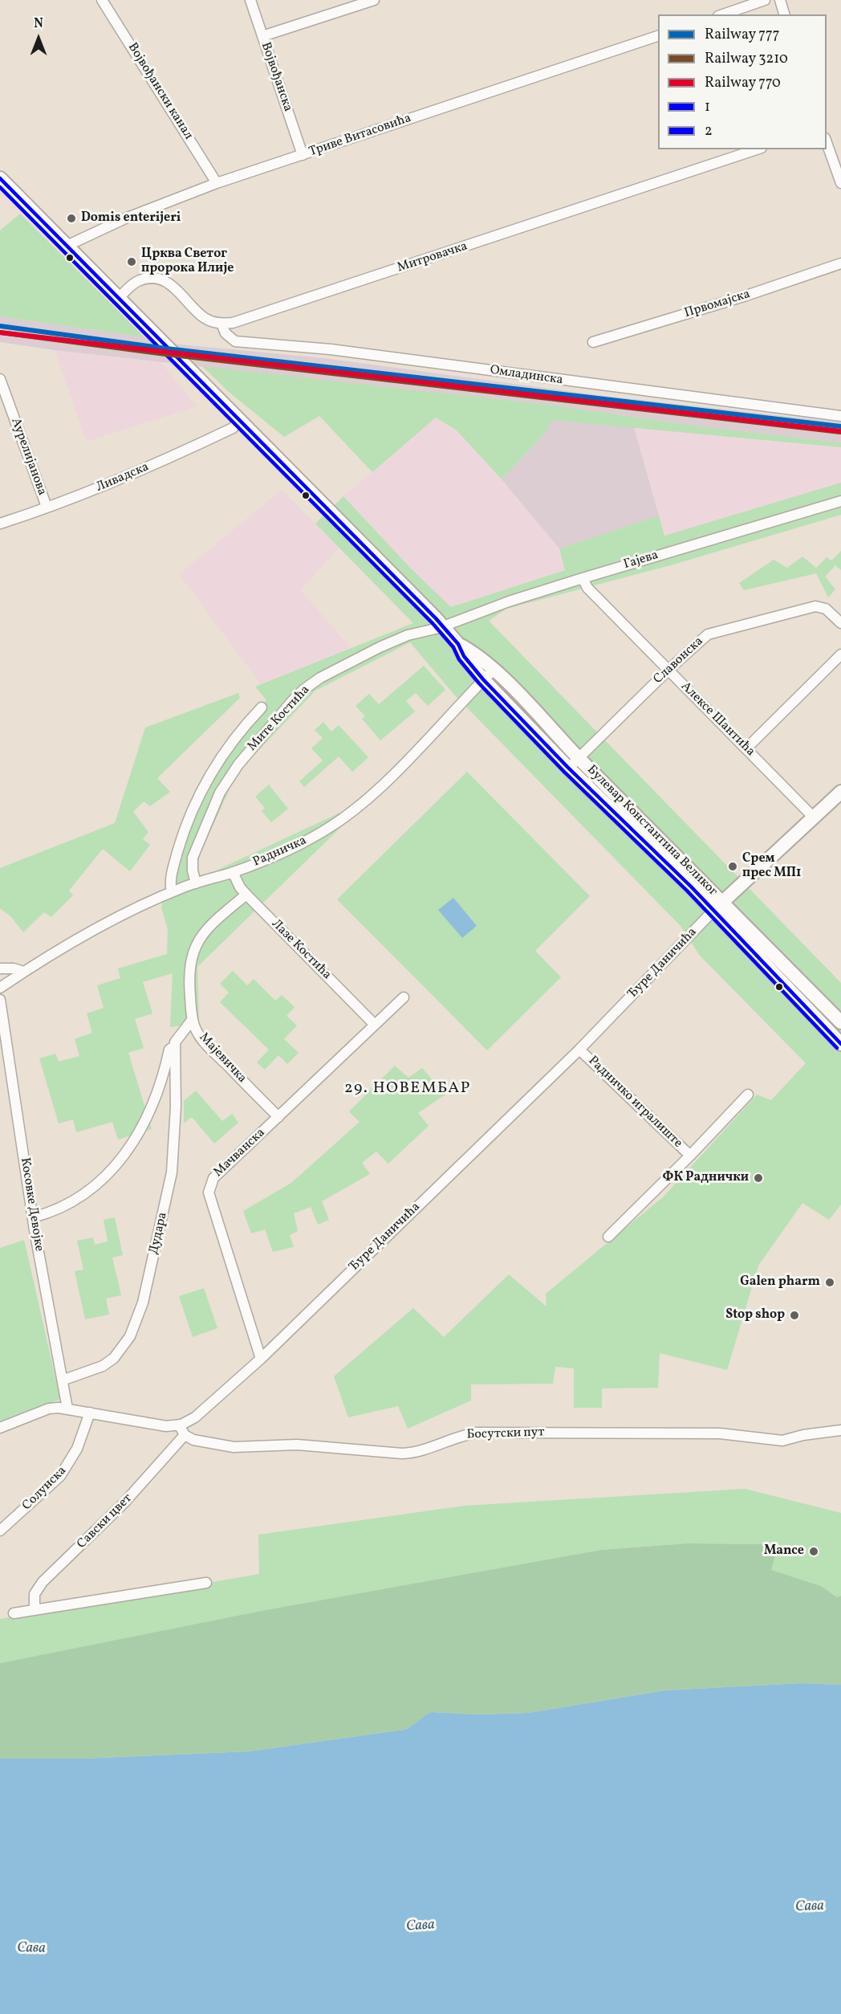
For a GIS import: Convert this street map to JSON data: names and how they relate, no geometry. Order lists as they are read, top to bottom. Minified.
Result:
{"streets":{"main road":["Булевар Константина Великог"],"street":["Војвођанска","Војвођански канал","Триве Витасовића","Митровачка","Првомајска","Омладинска","Аурелијанова","Ливадска","Гајева","Славонска","Мите Костића","Алексе Шантића","Радничка","Лазе Костића","Ђуре Даничића","Мајевичка","Радничко игралиште","Мачванска","Косовке Девојке","Дудара","Босутски пут","Солунска","Савски цвет"]},"crossings":[["Војвођанска","Триве Витасовића"],["Војвођански канал","Триве Витасовића"],["Триве Витасовића","Булевар Константина Великог"],["Митровачка","Омладинска"],["Аурелијанова","Ливадска"],["Ливадска","Булевар Константина Великог"],["Гајева","Мите Костића"],["Гајева","Алексе Шантића"],["Гајева","Булевар Константина Великог"],["Славонска","Алексе Шантића"],["Славонска","Булевар Константина Великог"],["Мите Костића","Булевар Константина Великог"],["Мите Костића","Радничка"],["Булевар Константина Великог","Радничка"],["Булевар Константина Великог","Ђуре Даничића"],["Радничка","Лазе Костића"],["Лазе Костића","Мајевичка"],["Лазе Костића","Мачванска"],["Ђуре Даничића","Радничко игралиште"],["Ђуре Даничића","Мачванска"],["Ђуре Даничића","Косовке Девојке"],["Ђуре Даничића","Солунска"],["Мајевичка","Мачванска"],["Косовке Девојке","Дудара"],["Босутски пут","Савски цвет"]],"districts":["29. НОВЕМБАР"],"water":["Сава"],"places":["Domis enterijeri","Црква Светог пророка Илије","Срем прес МП1","ФК Раднички","Galen pharm","Stop shop","Mance"],"lines":["transit line 1","transit line 2","rail line 777","rail line 3210","rail line 770"],"legend":["Railway 777","Railway 3210","Railway 770","1","2"],"north":"top"}
